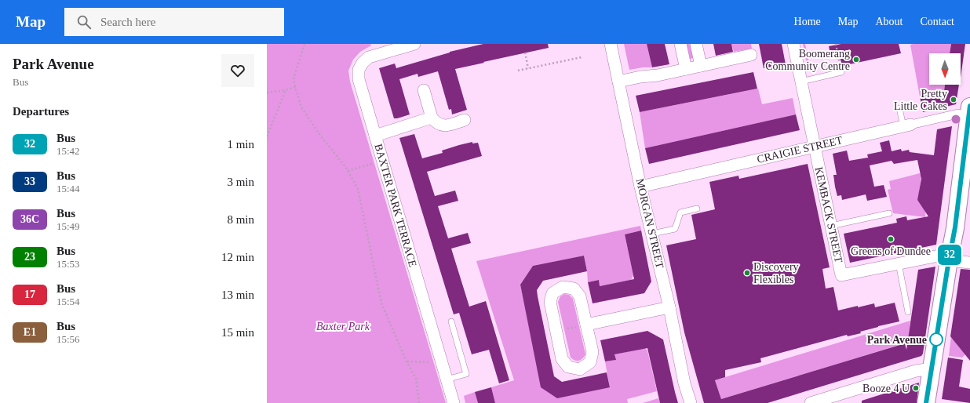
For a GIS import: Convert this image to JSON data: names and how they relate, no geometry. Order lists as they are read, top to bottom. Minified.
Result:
{"streets":{"street":["CRAIGIE STREET","BAXTER PARK TERRACE","KEMBACK STREET","MORGAN STREET"]},"crossings":[["CRAIGIE STREET","KEMBACK STREET"],["CRAIGIE STREET","MORGAN STREET"]],"parks":["Baxter Park"],"places":["Boomerang Community Centre","Pretty Little Cakes","Greens of Dundee","Discovery Flexibles","Park Avenue","Booze 4 U"],"lines":["bus line 32"],"north":"bottom","page":{"header":"Map","search":"Search here","nav":["Home","Map","About","Contact"],"heading":[["Park Avenue","Bus"],"Departures"],"on_map":"32","list":[{"mark":"32","name":"Bus","note":"15:42","value":"1 min"},{"mark":"33","name":"Bus","note":"15:44","value":"3 min"},{"mark":"36C","name":"Bus","note":"15:49","value":"8 min"},{"mark":"23","name":"Bus","note":"15:53","value":"12 min"},{"mark":"17","name":"Bus","note":"15:54","value":"13 min"},{"mark":"E1","name":"Bus","note":"15:56","value":"15 min"}]}}
